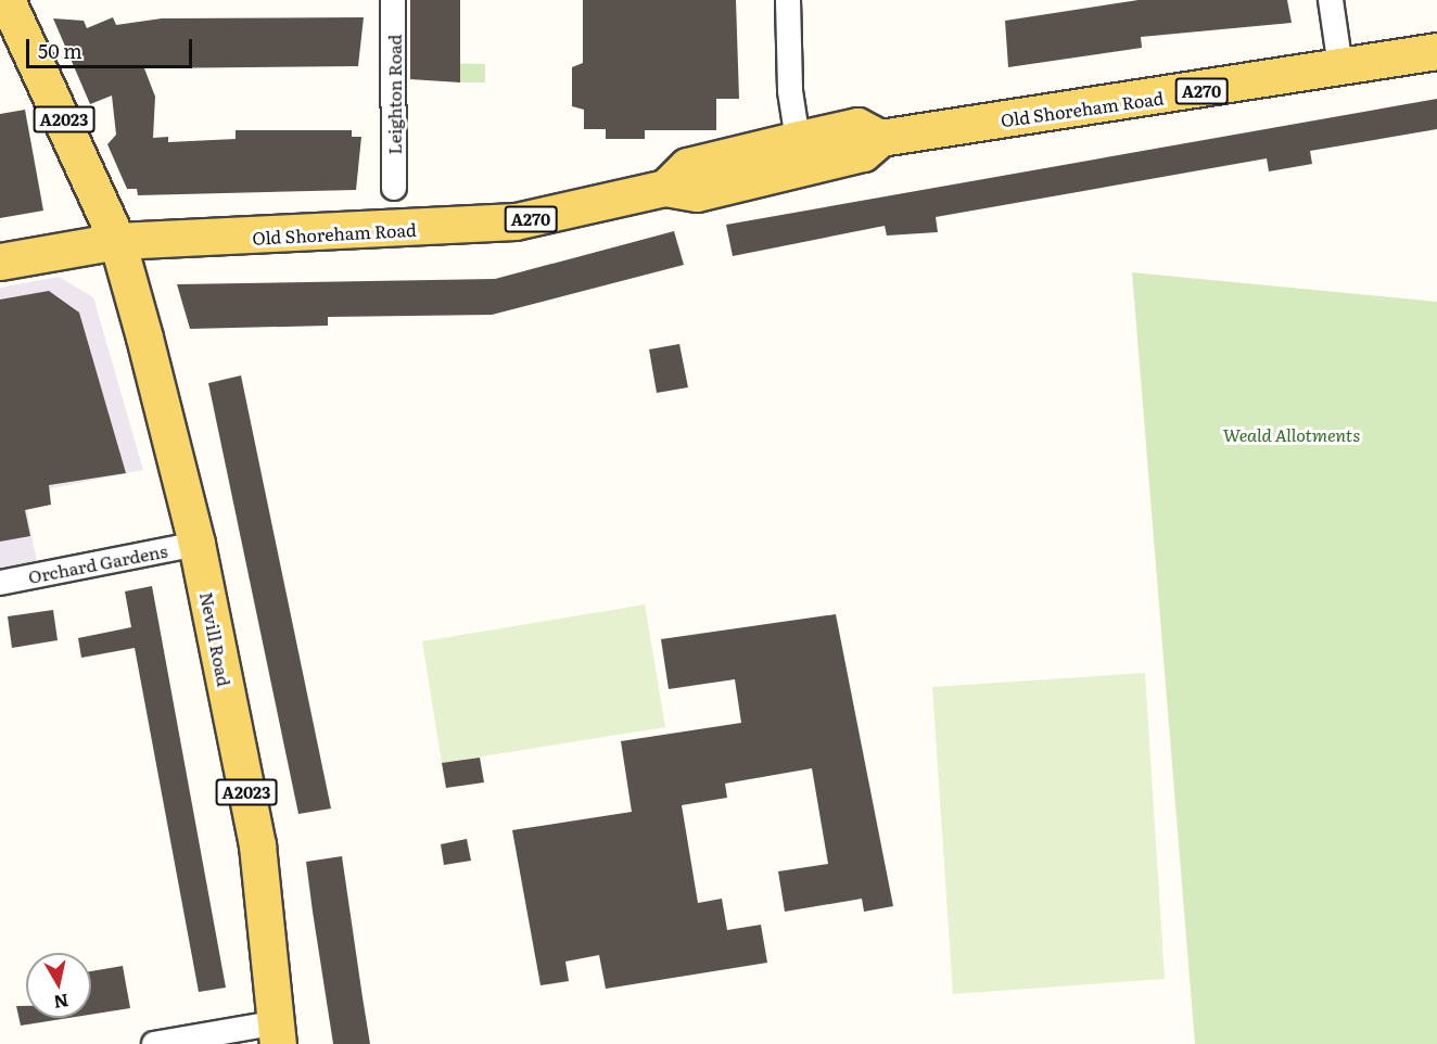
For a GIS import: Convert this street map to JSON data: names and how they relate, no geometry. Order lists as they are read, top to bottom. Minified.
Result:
{"streets":{"main road":["A270","Old Shoreham Road","A2023","Nevill Road"],"street":["Leighton Road","Orchard Gardens"]},"crossings":[["Old Shoreham Road","A2023"],["Old Shoreham Road","Nevill Road"],["A2023","Nevill Road"],["Orchard Gardens","Nevill Road"]],"parks":["Weald Allotments"],"scale_bar":"50 m","north":"bottom"}
